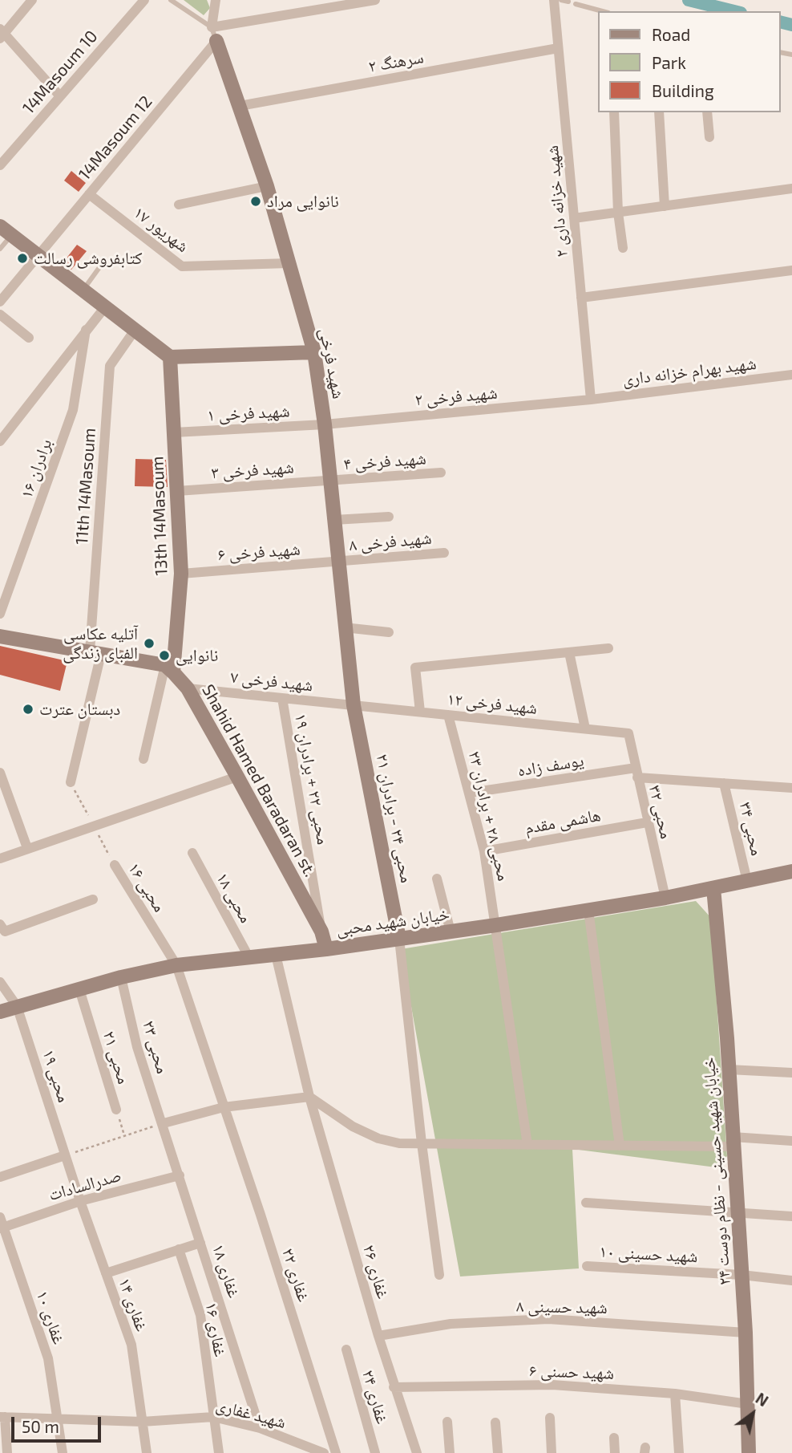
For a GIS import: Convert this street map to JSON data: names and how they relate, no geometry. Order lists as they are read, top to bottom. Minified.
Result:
{"streets":{"street":["سرهنگ ۲","14Masoum 10","14Masoum 12","شهید خزانه داری ۲","۱۷ شهریور","شهید فرخی","شهید بهرام خزانه داری","شهید فرخی ۲","شهید فرخی ۱","شهید فرخی ۴","برادران ۱۶","شهید فرخی ۳","11th 14Masoum","13th 14Masoum","شهید فرخی ۸","شهید فرخی ۶","شهید فرخی ۷","شهید فرخی ۱۲","یوسف زاده","محبی ۲۲ + برادران ۱۹","Shahid Hamed Baradaran st.","محبی ۳۲","محبی ۲۸ + برادران ۲۳","محبی ۲۴ - برادران ۲۱","هاشمی مقدم","محبی ۳۴","محبی ۱۶","محبی ۱۸","خیابان شهید محبی","محبی ۲۳","محبی ۲۱","محبی ۱۹","خیابان شهید حسینی - نظام دوست ۲۴","صدرالسادات","شهید حسینی ۱۰","غفاری ۱۸","غفاری ۲۶","غفاری ۲۲","غفاری ۱۴","شهید حسینی ۸","غفاری ۱۰","غفاری ۱۶","شهید حسنی ۶","غفاری ۲۴","شهید غفاری"]},"crossings":[["سرهنگ ۲","شهید خزانه داری ۲"],["سرهنگ ۲","شهید فرخی"],["14Masoum 12","۱۷ شهریور"],["14Masoum 12","شهید فرخی"],["شهید خزانه داری ۲","شهید بهرام خزانه داری"],["شهید خزانه داری ۲","شهید فرخی ۲"],["۱۷ شهریور","شهید فرخی"],["شهید فرخی","شهید فرخی ۲"],["شهید فرخی","شهید فرخی ۱"],["شهید فرخی","شهید فرخی ۴"],["شهید فرخی","شهید فرخی ۳"],["شهید فرخی","شهید فرخی ۸"],["شهید فرخی","شهید فرخی ۶"],["شهید فرخی","شهید فرخی ۷"],["شهید فرخی","شهید فرخی ۱۲"],["شهید فرخی","محبی ۲۴ - برادران ۲۱"],["شهید بهرام خزانه داری","شهید فرخی ۲"],["شهید فرخی ۲","شهید فرخی ۱"],["شهید فرخی ۱","13th 14Masoum"],["شهید فرخی ۴","شهید فرخی ۳"],["شهید فرخی ۳","13th 14Masoum"],["11th 14Masoum","محبی ۱۶"],["13th 14Masoum","شهید فرخی ۶"],["13th 14Masoum","Shahid Hamed Baradaran st."],["شهید فرخی ۸","شهید فرخی ۶"],["شهید فرخی ۷","شهید فرخی ۱۲"],["شهید فرخی ۷","محبی ۲۲ + برادران ۱۹"],["شهید فرخی ۷","Shahid Hamed Baradaran st."],["شهید فرخی ۷","محبی ۲۴ - برادران ۲۱"],["شهید فرخی ۱۲","محبی ۳۲"],["شهید فرخی ۱۲","محبی ۲۸ + برادران ۲۳"],["شهید فرخی ۱۲","محبی ۲۴ - برادران ۲۱"],["یوسف زاده","محبی ۳۲"],["یوسف زاده","محبی ۲۸ + برادران ۲۳"],["یوسف زاده","محبی ۳۴"],["محبی ۲۲ + برادران ۱۹","Shahid Hamed Baradaran st."],["Shahid Hamed Baradaran st.","خیابان شهید محبی"],["محبی ۳۲","هاشمی مقدم"],["محبی ۳۲","خیابان شهید محبی"],["محبی ۲۸ + برادران ۲۳","هاشمی مقدم"],["محبی ۲۸ + برادران ۲۳","خیابان شهید محبی"],["محبی ۲۴ - برادران ۲۱","خیابان شهید محبی"],["محبی ۳۴","خیابان شهید محبی"],["محبی ۱۶","خیابان شهید محبی"],["محبی ۱۶","غفاری ۲۲"],["محبی ۱۸","خیابان شهید محبی"],["خیابان شهید محبی","محبی ۲۳"],["خیابان شهید محبی","محبی ۲۱"],["خیابان شهید محبی","محبی ۱۹"],["خیابان شهید محبی","خیابان شهید حسینی - نظام دوست ۲۴"],["خیابان شهید محبی","غفاری ۲۶"],["محبی ۲۳","غفاری ۱۸"],["محبی ۱۹","صدرالسادات"],["محبی ۱۹","غفاری ۱۴"],["خیابان شهید حسینی - نظام دوست ۲۴","شهید حسینی ۱۰"],["خیابان شهید حسینی - نظام دوست ۲۴","شهید حسینی ۸"],["خیابان شهید حسینی - نظام دوست ۲۴","شهید حسنی ۶"],["صدرالسادات","غفاری ۱۸"],["صدرالسادات","غفاری ۱۴"],["صدرالسادات","غفاری ۱۰"],["غفاری ۱۸","شهید غفاری"],["غفاری ۲۶","شهید حسینی ۸"],["غفاری ۲۶","شهید حسنی ۶"],["غفاری ۱۴","شهید غفاری"],["غفاری ۱۰","شهید غفاری"],["غفاری ۱۶","شهید غفاری"]],"places":["نانوایی مراد","کتابفروشی رسالت","آتلیه عکاسی الفبای زندگی","نانوایی","دبستان عترت"],"legend":["Road","Park","Building"],"scale_bar":"50 m","north":"top right"}
